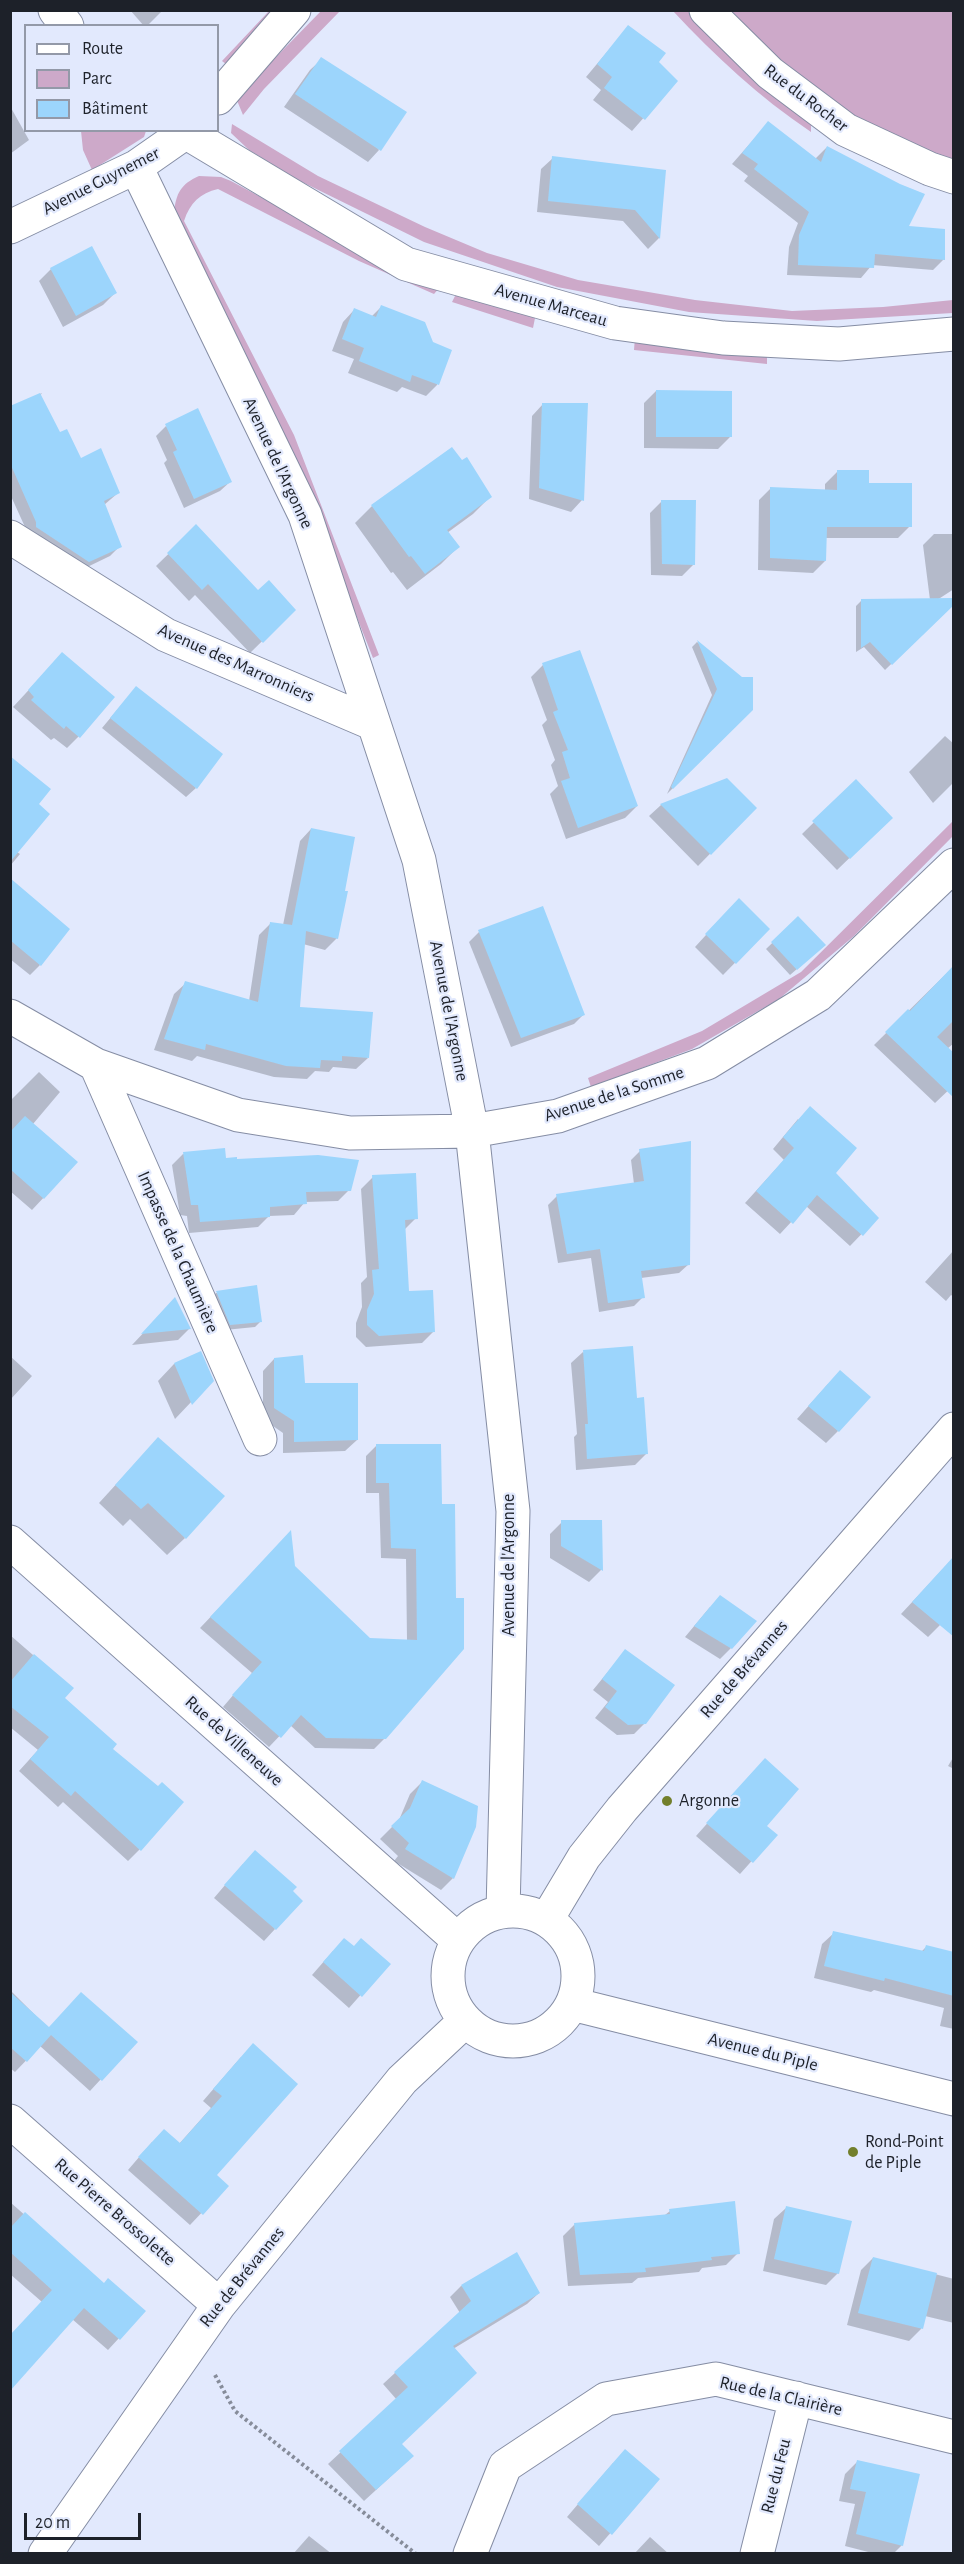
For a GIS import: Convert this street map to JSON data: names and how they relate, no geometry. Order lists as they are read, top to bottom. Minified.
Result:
{"streets":{"street":["Rue du Rocher","Avenue Guynemer","Avenue Marceau","Avenue de l'Argonne","Avenue des Marronniers","Avenue de la Somme","Impasse de la Chaumière","Rue de Brévannes","Rue de Villeneuve","Avenue du Piple","Rue Pierre Brossolette","Rue de la Clairière","Rue du Feu"]},"crossings":[["Avenue Guynemer","Avenue Marceau"],["Avenue Guynemer","Avenue de l'Argonne"],["Avenue de l'Argonne","Avenue des Marronniers"],["Avenue de l'Argonne","Avenue de la Somme"],["Avenue de l'Argonne","Rue de Brévannes"],["Avenue de l'Argonne","Rue de Villeneuve"],["Avenue de l'Argonne","Avenue du Piple"],["Avenue de la Somme","Impasse de la Chaumière"],["Rue de Brévannes","Rue de Villeneuve"],["Rue de Brévannes","Avenue du Piple"],["Rue de Brévannes","Rue Pierre Brossolette"],["Rue de Villeneuve","Avenue du Piple"],["Rue de la Clairière","Rue du Feu"]],"places":["Argonne","Rond-Point de Piple"],"legend":["Route","Parc","Bâtiment"],"scale_bar":"20 m"}
